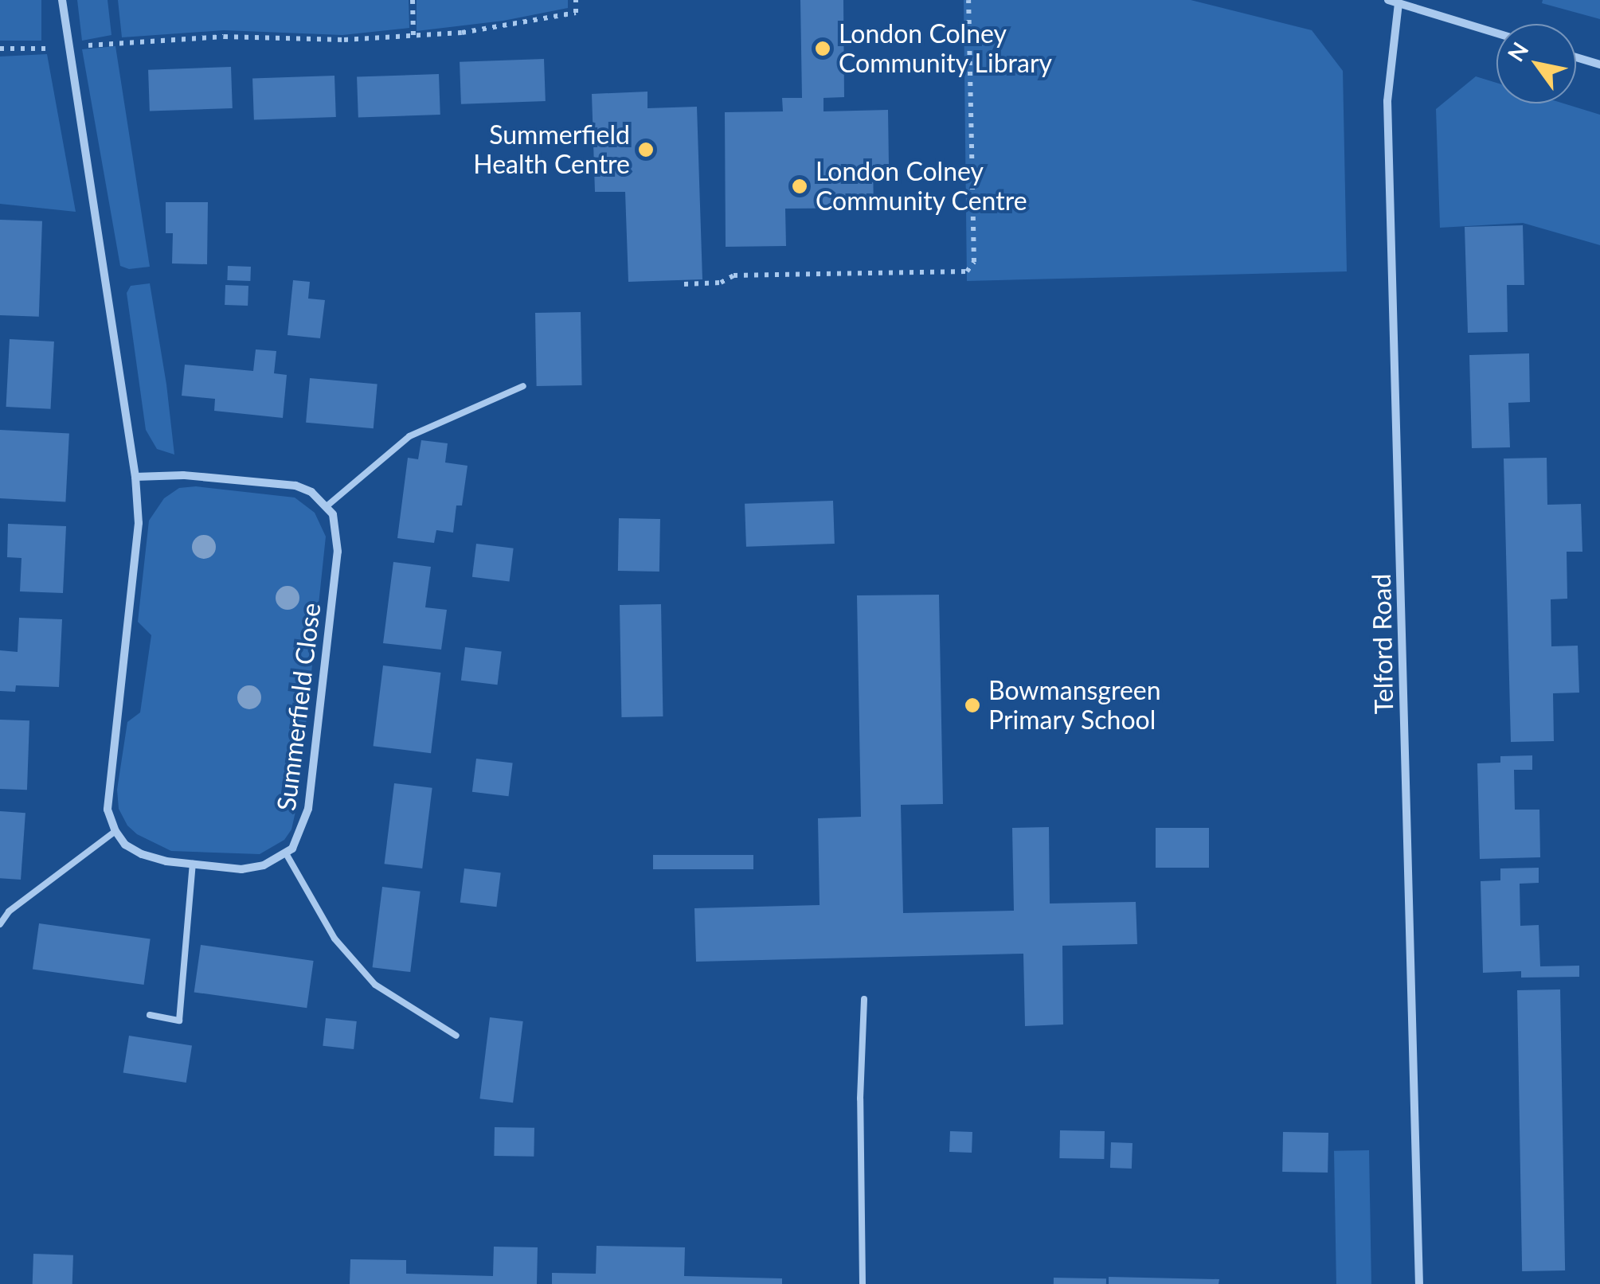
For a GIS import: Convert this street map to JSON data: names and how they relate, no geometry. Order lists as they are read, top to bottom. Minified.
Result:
{"streets":{"street":["Telford Road","Summerfield Close"]},"places":["London Colney Community Library","Summerfield Health Centre","London Colney Community Centre","Bowmansgreen Primary School"],"north":"top left"}
